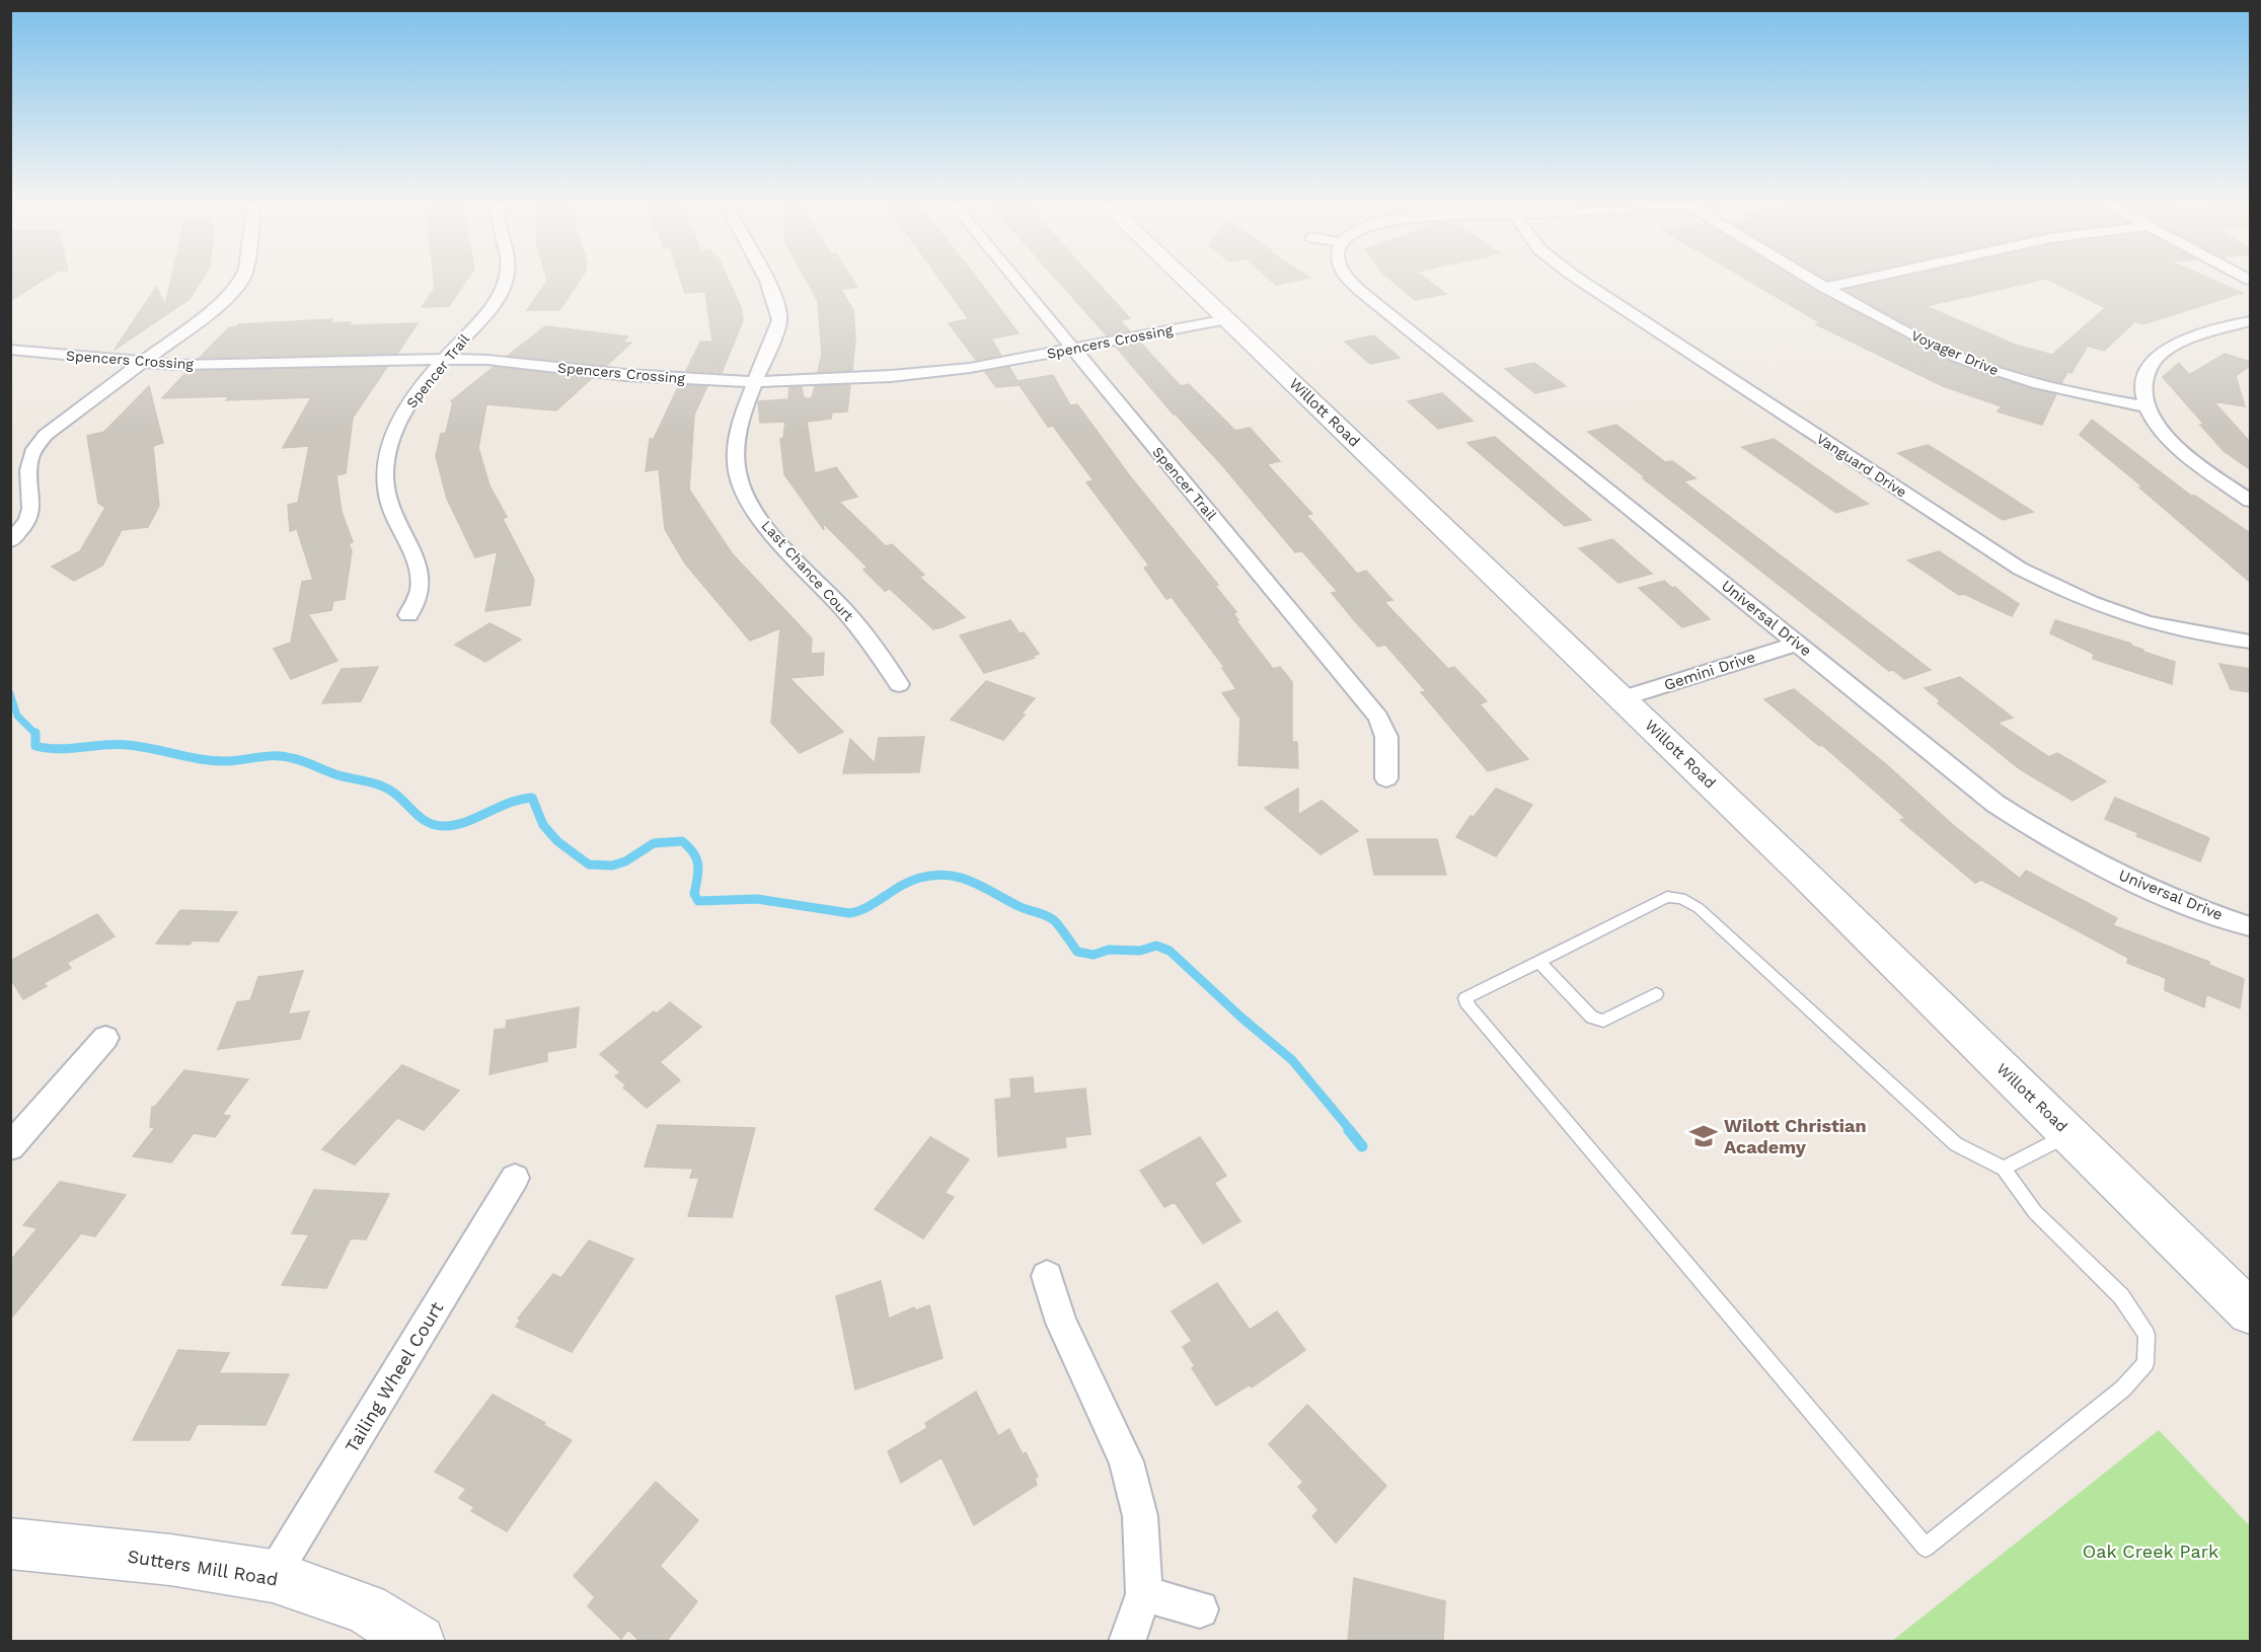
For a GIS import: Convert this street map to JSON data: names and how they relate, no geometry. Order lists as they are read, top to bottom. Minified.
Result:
{"streets":{"main road":["Willott Road","Sutters Mill Road"],"street":["Spencers Crossing","Voyager Drive","Spencer Trail","Vanguard Drive","Last Chance Court","Universal Drive","Gemini Drive","Tailing Wheel Court"]},"crossings":[["Spencers Crossing","Spencer Trail"],["Spencers Crossing","Willott Road"],["Spencers Crossing","Last Chance Court"],["Willott Road","Gemini Drive"],["Universal Drive","Gemini Drive"],["Tailing Wheel Court","Sutters Mill Road"]],"parks":["Oak Creek Park"],"places":{"school or university":["Wilott Christian Academy"]}}
